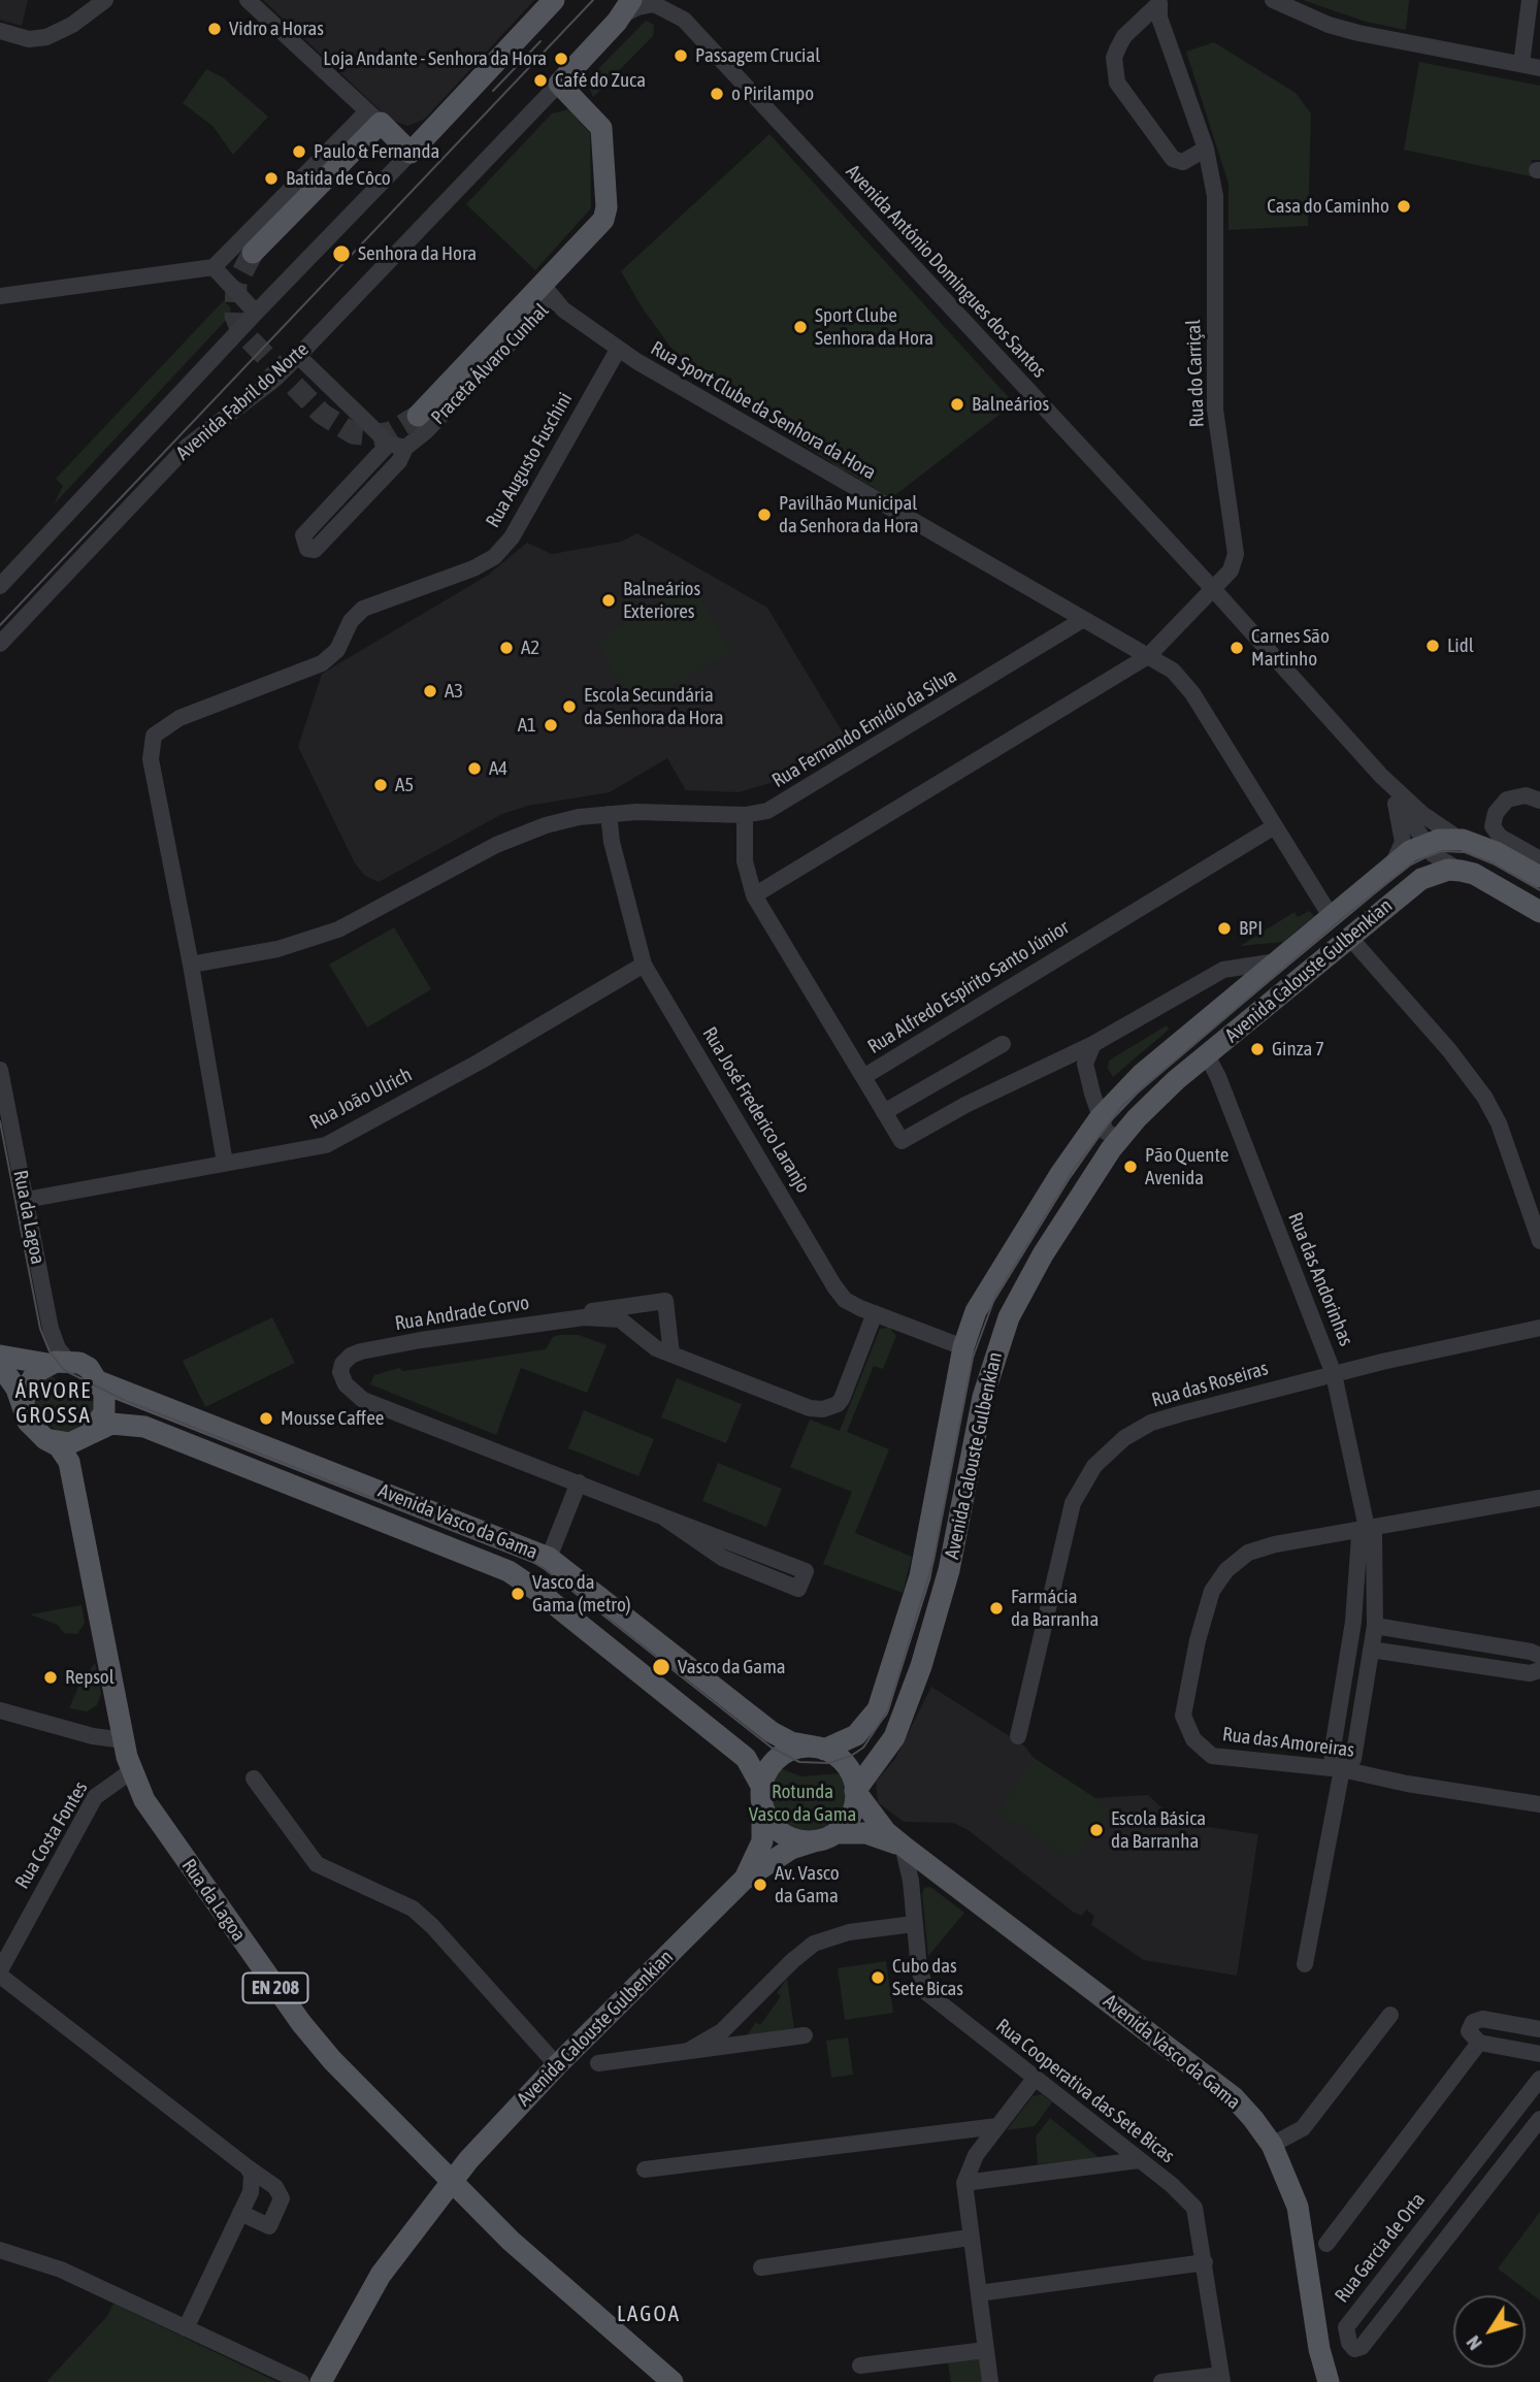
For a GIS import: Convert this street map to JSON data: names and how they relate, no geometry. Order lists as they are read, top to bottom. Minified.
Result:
{"streets":{"main road":["Praceta Álvaro Cunhal","Avenida Fabril do Norte","Avenida Calouste Gulbenkian","Rua da Lagoa","Avenida Vasco da Gama","EN 208"],"street":["Avenida António Domingues dos Santos","Rua do Carriçal","Rua Sport Clube da Senhora da Hora","Rua Augusto Fuschini","Rua Fernando Emídio da Silva","Rua Alfredo Espírito Santo Júnior","Rua João Ulrich","Rua José Frederico Laranjo","Rua das Andorinhas","Rua Andrade Corvo","Rua das Roseiras","Rua das Amoreiras","Rua Costa Fontes","Rua Cooperativa das Sete Bicas","Rua Garcia de Orta"]},"crossings":[["Avenida António Domingues dos Santos","Rua do Carriçal"],["Avenida António Domingues dos Santos","Avenida Calouste Gulbenkian"],["Praceta Álvaro Cunhal","Avenida Fabril do Norte"],["Praceta Álvaro Cunhal","Rua Sport Clube da Senhora da Hora"],["Rua do Carriçal","Rua Sport Clube da Senhora da Hora"],["Rua do Carriçal","Rua Alfredo Espírito Santo Júnior"],["Rua Sport Clube da Senhora da Hora","Rua Augusto Fuschini"],["Rua Sport Clube da Senhora da Hora","Rua Fernando Emídio da Silva"],["Rua Sport Clube da Senhora da Hora","Avenida Calouste Gulbenkian"],["Rua Sport Clube da Senhora da Hora","Rua Alfredo Espírito Santo Júnior"],["Rua Augusto Fuschini","Rua Fernando Emídio da Silva"],["Rua Fernando Emídio da Silva","Rua Alfredo Espírito Santo Júnior"],["Rua Fernando Emídio da Silva","Rua José Frederico Laranjo"],["Avenida Calouste Gulbenkian","Rua José Frederico Laranjo"],["Avenida Calouste Gulbenkian","Rua da Lagoa"],["Avenida Calouste Gulbenkian","Rua das Andorinhas"],["Avenida Calouste Gulbenkian","Avenida Vasco da Gama"],["Rua João Ulrich","Rua José Frederico Laranjo"],["Rua João Ulrich","Rua da Lagoa"],["Rua José Frederico Laranjo","Rua Andrade Corvo"],["Rua da Lagoa","Avenida Vasco da Gama"],["Rua da Lagoa","Rua Costa Fontes"],["Rua da Lagoa","EN 208"],["Rua das Andorinhas","Rua das Roseiras"],["Rua das Andorinhas","Rua das Amoreiras"],["Avenida Vasco da Gama","EN 208"],["Avenida Vasco da Gama","Rua Cooperativa das Sete Bicas"]],"districts":["ÁRVORE GROSSA","LAGOA"],"parks":["Rotunda Vasco da Gama"],"places":["Vidro a Horas","Passagem Crucial","Loja Andante - Senhora da Hora","Café do Zuca","o Pirilampo","Paulo & Fernanda","Batida de Côco","Casa do Caminho","Senhora da Hora","Sport Clube Senhora da Hora","Balneários","Pavilhão Municipal da Senhora da Hora","Balneários Exteriores","Lidl","A2","Carnes São Martinho","A3","Escola Secundária da Senhora da Hora","A1","A4","A5","BPI","Ginza 7","Pão Quente Avenida","Mousse Caffee","Vasco da Gama (metro)","Farmácia da Barranha","Vasco da Gama","Repsol","Escola Básica da Barranha","Av. Vasco da Gama","Cubo das Sete Bicas"],"north":"bottom left"}
